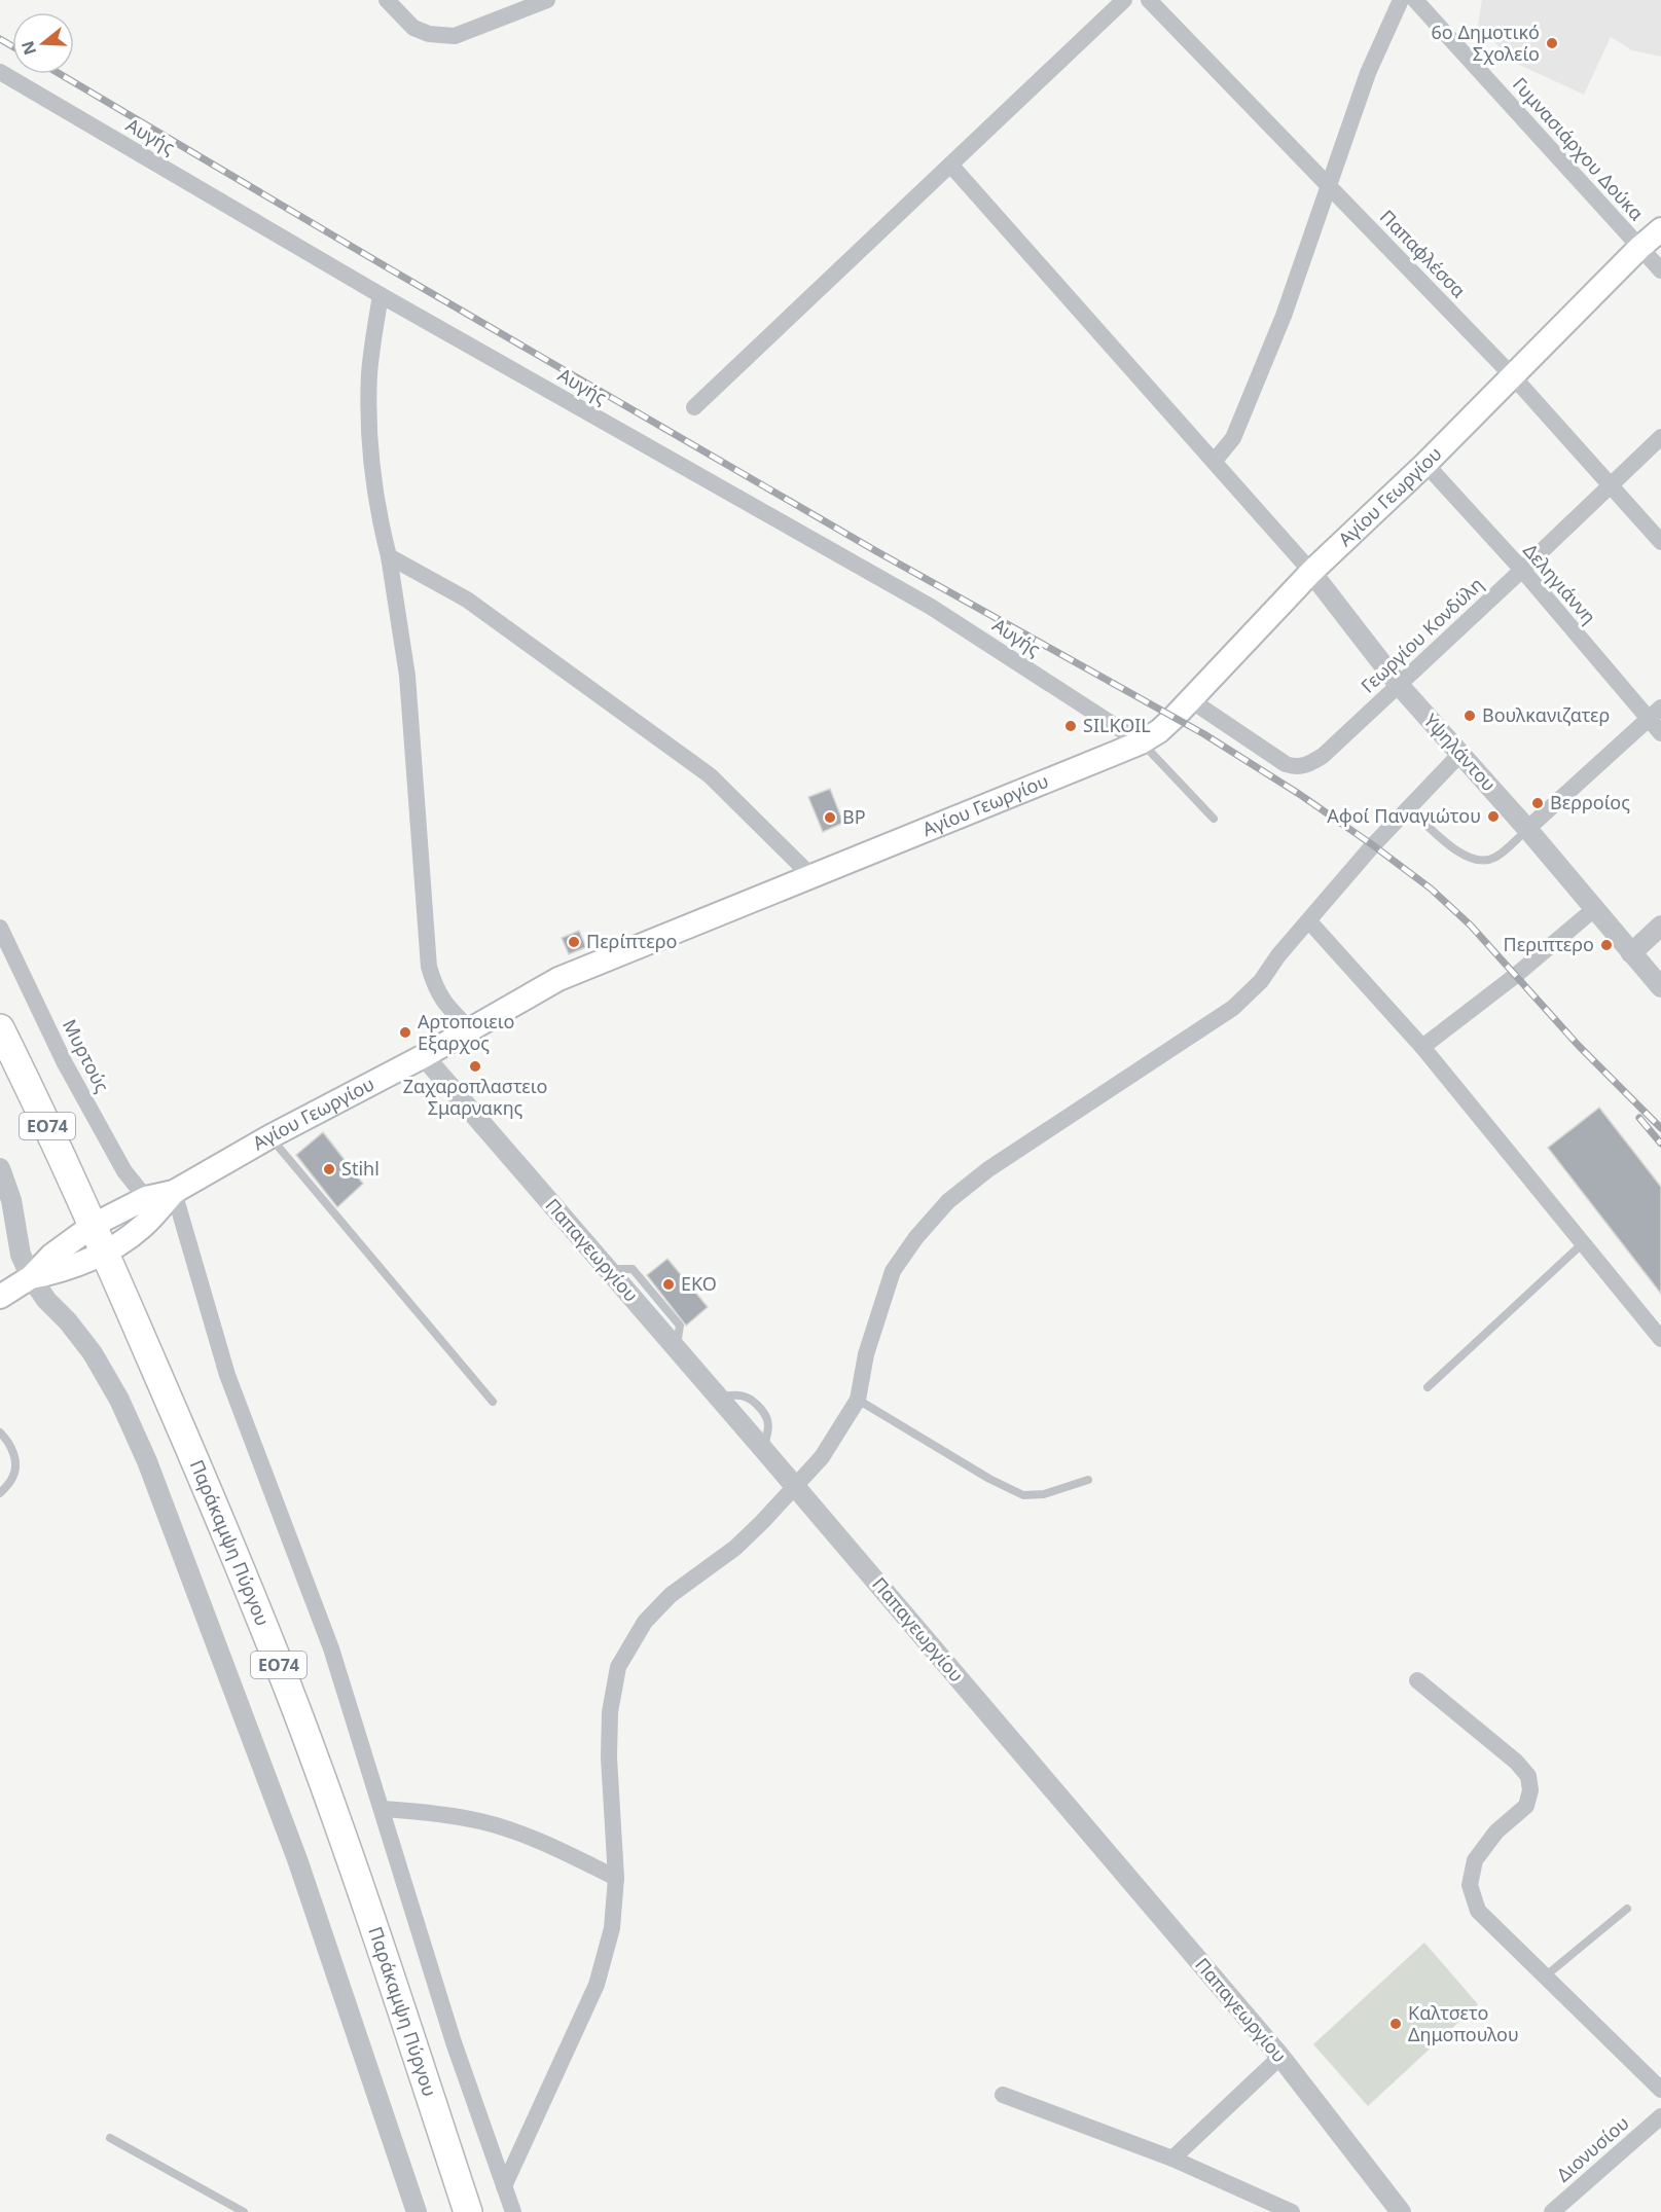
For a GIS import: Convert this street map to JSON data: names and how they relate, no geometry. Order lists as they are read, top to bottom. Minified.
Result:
{"streets":{"highway":["ΕΟ74","Παράκαμψη Πύργου"],"main road":["Αγίου Γεωργίου"],"street":["Αυγής","Γυμνασιάρχου Δούκα","Παπαφλέσσα","Δεληγιάννη","Γεωργίου Κονδύλη","Υψηλάντου","Μυρτούς","Παπαγεωργίου","Διονυσίου"]},"crossings":[["Αυγής","Αγίου Γεωργίου"],["Γυμνασιάρχου Δούκα","Αγίου Γεωργίου"],["Παπαφλέσσα","Αγίου Γεωργίου"],["Παπαφλέσσα","Γεωργίου Κονδύλη"],["Αγίου Γεωργίου","Δεληγιάννη"],["Αγίου Γεωργίου","Γεωργίου Κονδύλη"],["Αγίου Γεωργίου","Υψηλάντου"],["Αγίου Γεωργίου","Μυρτούς"],["Αγίου Γεωργίου","Παπαγεωργίου"],["Αγίου Γεωργίου","Παράκαμψη Πύργου"],["Δεληγιάννη","Γεωργίου Κονδύλη"],["Γεωργίου Κονδύλη","Υψηλάντου"]],"places":["6ο Δημοτικό Σχολείο","Βουλκανιζατερ","SILKOIL","Βερροίος","Αφοί Παναγιώτου","BP","Περίπτερο","Περιπτερο","Αρτοποιειο Εξαρχος","Ζαχαροπλαστειο Σμαρνακης","Stihl","EKO","Καλτσετο Δημοπουλου"],"north":"left"}
